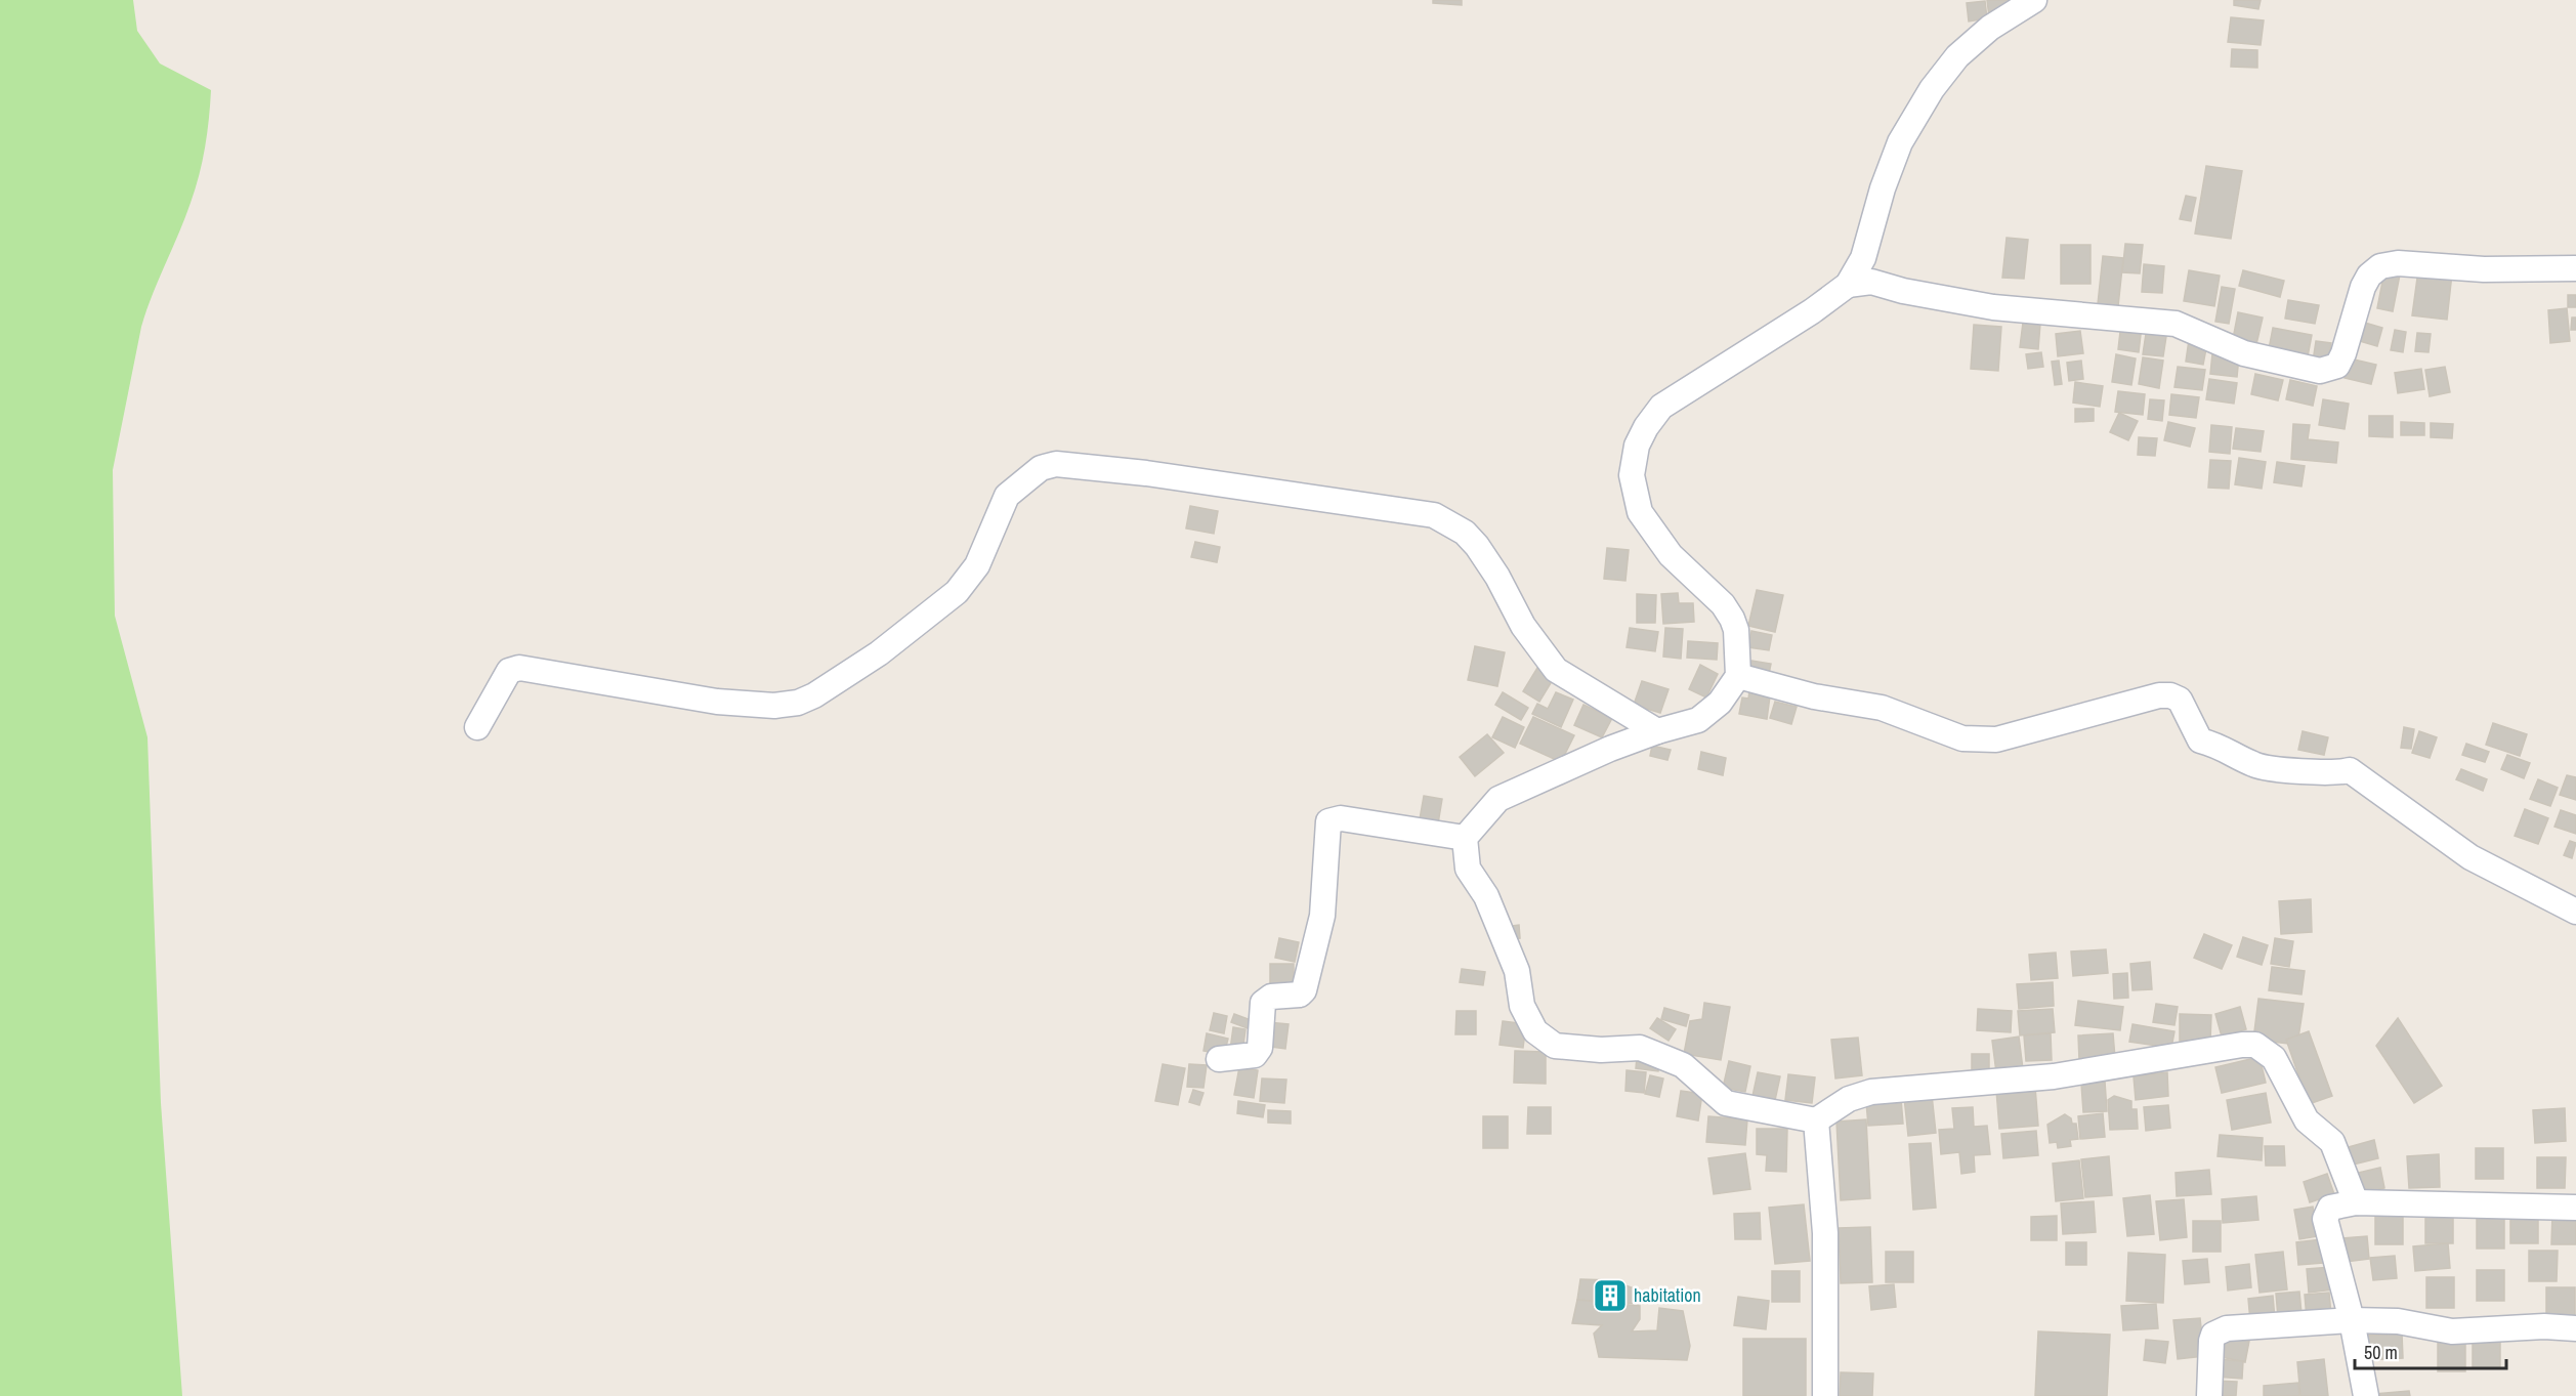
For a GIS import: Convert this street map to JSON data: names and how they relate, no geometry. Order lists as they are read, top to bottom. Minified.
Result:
{"places":{"building":["habitation"]},"scale_bar":"50 m"}
